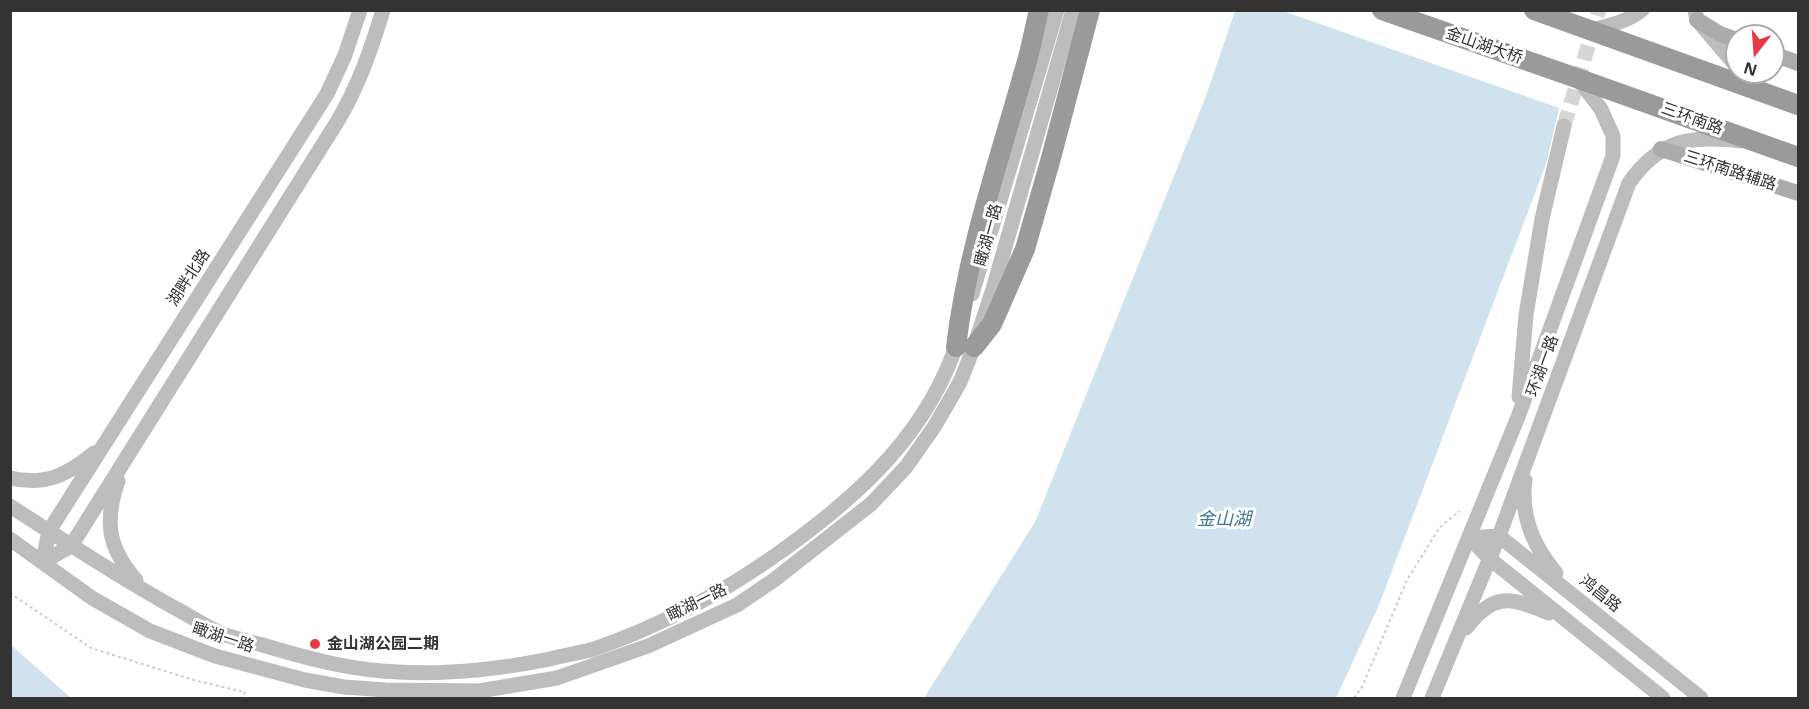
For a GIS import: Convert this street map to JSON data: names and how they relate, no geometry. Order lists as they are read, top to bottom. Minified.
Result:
{"streets":{"highway":["金山湖大桥","三环南路"],"main road":["三环南路辅路"],"street":["瞰湖一路","湖畔北路","环湖一路","鸿昌路"]},"crossings":[["金山湖大桥","三环南路"],["金山湖大桥","环湖一路"],["三环南路","环湖一路"],["三环南路辅路","环湖一路"],["瞰湖一路","湖畔北路"],["环湖一路","鸿昌路"]],"water":["金山湖"],"places":["金山湖公园二期"],"north":"bottom"}
